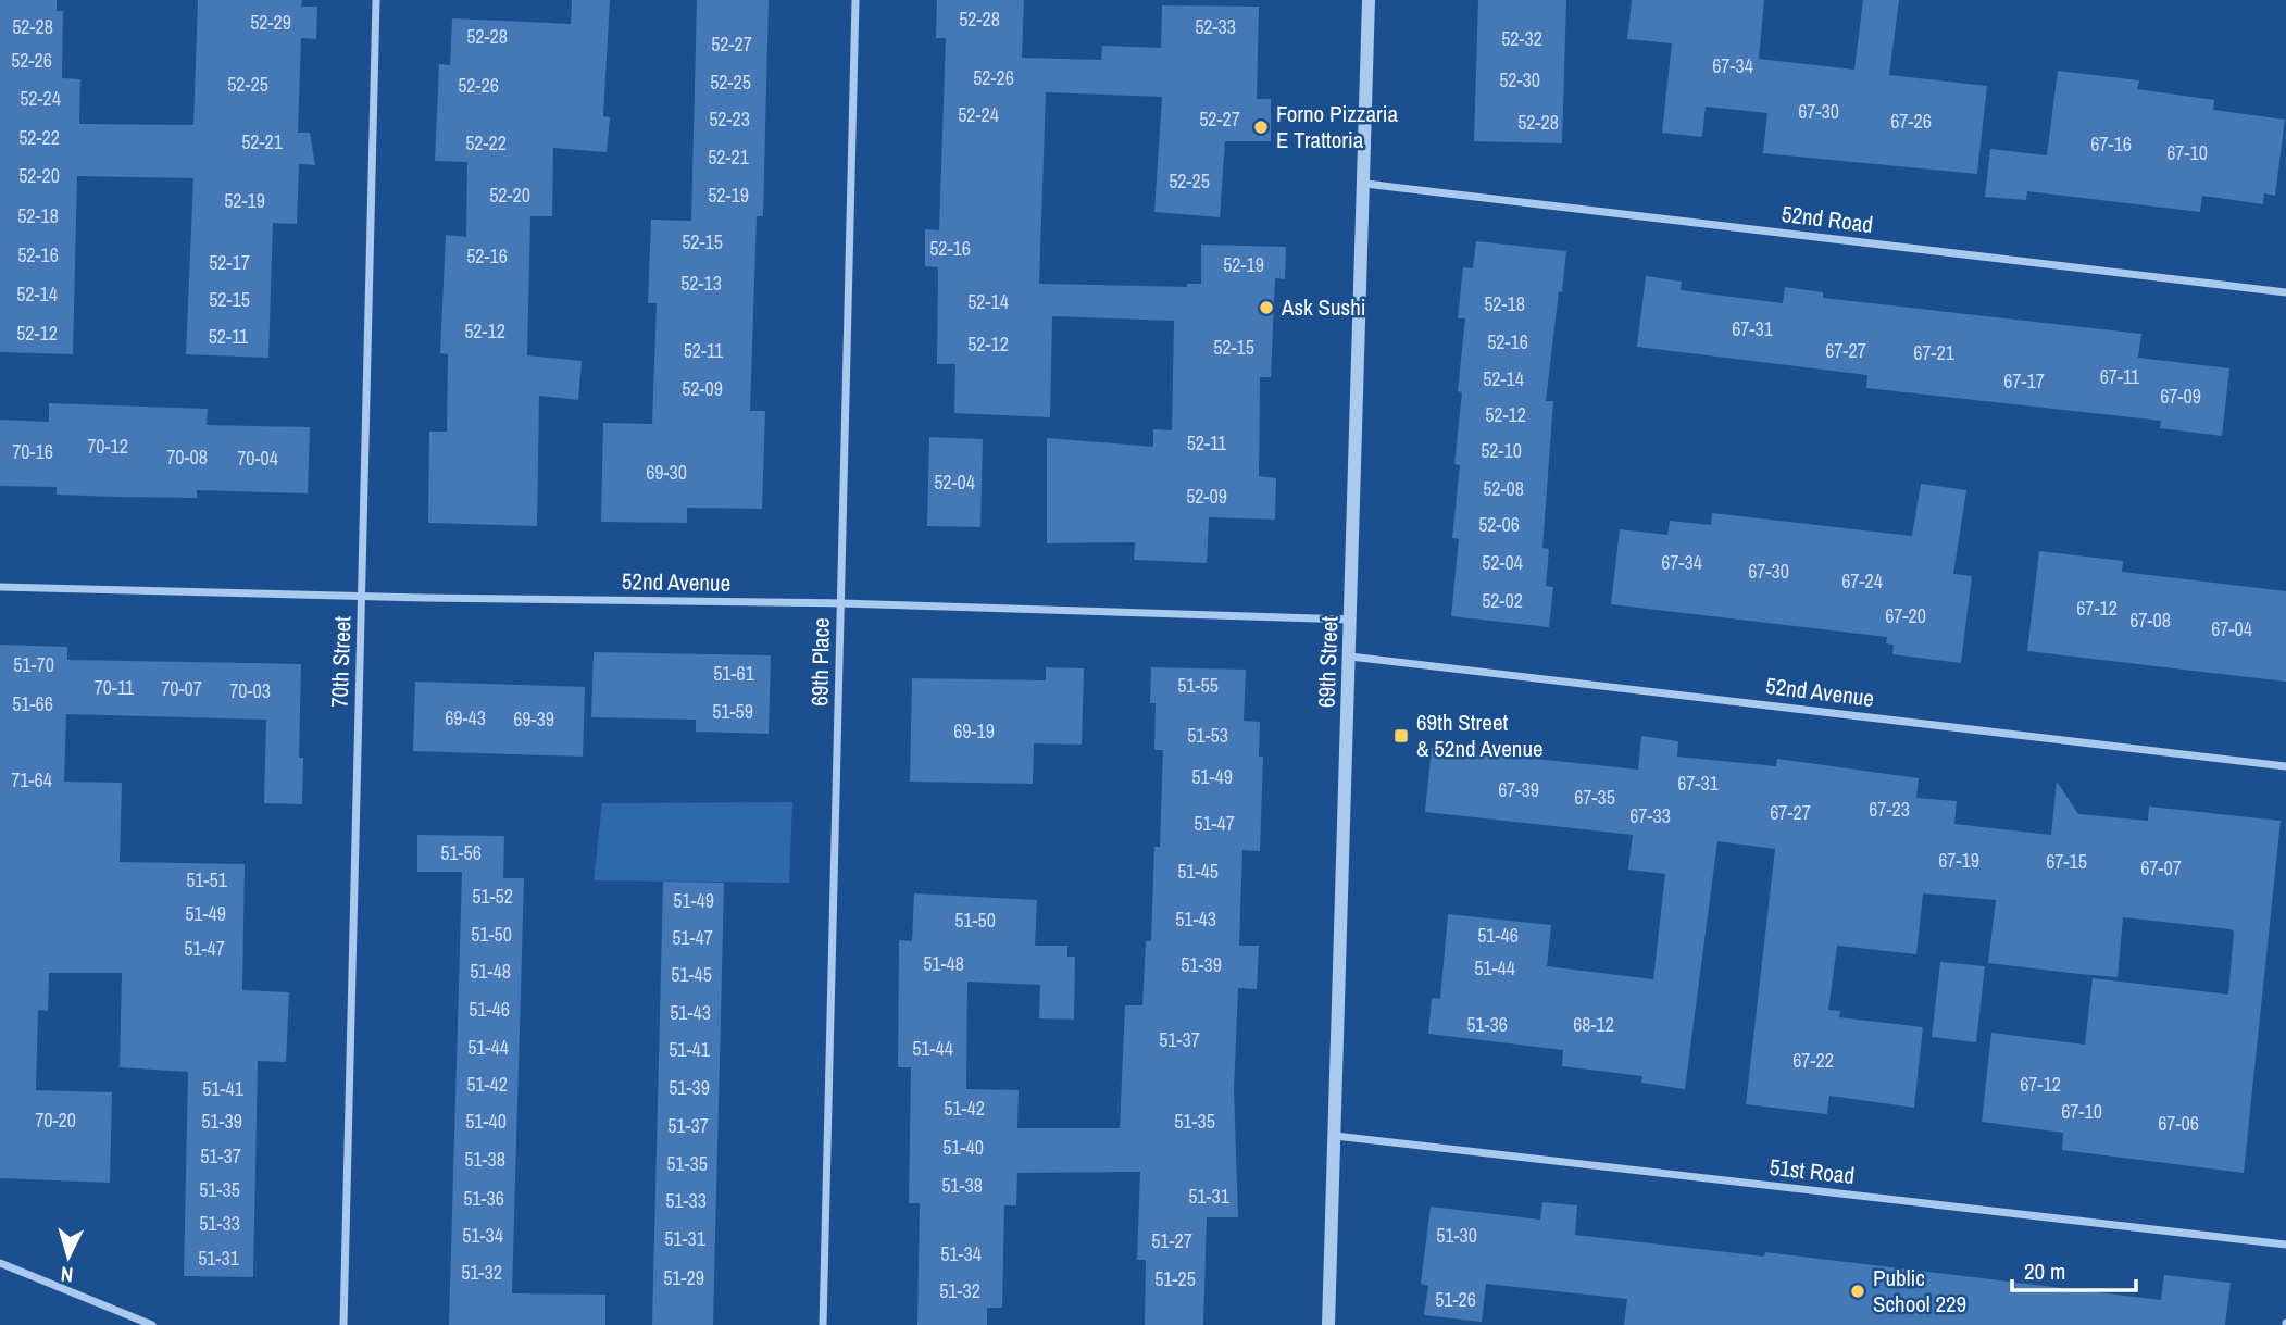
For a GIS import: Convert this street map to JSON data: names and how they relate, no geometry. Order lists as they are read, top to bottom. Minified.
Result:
{"streets":{"street":["52nd Road","52nd Avenue","70th Street","69th Place","69th Street","51st Road"]},"crossings":[["52nd Road","69th Street"],["52nd Avenue","70th Street"],["52nd Avenue","69th Place"],["52nd Avenue","69th Street"],["69th Street","51st Road"]],"places":{"other":["Forno Pizzaria E Trattoria","Ask Sushi","Public School 229"],"transit":["69th Street & 52nd Avenue"]},"house_numbers":["52-28","52-29","52-28","52-33","52-28","52-32","52-27","52-26","67-34","52-26","52-30","52-25","52-25","52-26","52-24","67-30","52-24","52-23","52-27","67-26","52-28","52-22","52-21","52-22","67-16","67-10","52-21","52-20","52-25","52-20","52-19","52-19","52-18","52-15","52-16","52-16","52-16","52-17","52-19","52-13","52-14","52-15","52-14","52-18","67-31","52-12","52-12","52-11","52-16","52-12","52-15","52-11","67-27","67-21","67-11","52-14","67-17","52-09","67-09","52-12","52-11","70-12","52-10","70-16","70-08","70-04","69-30","52-04","52-08","52-09","52-06","52-04","67-34","67-30","67-24","52-02","67-12","67-20","67-08","67-04","51-70","51-61","51-55","70-11","70-07","70-03","51-66","51-59","69-43","69-39","69-19","51-53","51-49","71-64","67-31","67-39","67-35","67-23","67-27","67-33","51-47","51-56","67-19","67-15","67-07","51-45","51-51","51-52","51-49","51-49","51-43","51-50","51-50","51-46","51-47","51-47","51-48","51-39","51-44","51-48","51-45","51-46","51-43","51-36","68-12","51-37","51-44","51-44","51-41","67-22","51-42","67-12","51-39","51-41","51-42","67-10","70-20","51-39","51-40","51-35","67-06","51-37","51-40","51-37","51-38","51-35","51-38","51-35","51-31","51-36","51-33","51-33","51-34","51-30","51-31","51-27","51-34","51-31","51-32","51-29","51-25","51-32","51-26"],"scale_bar":"20 m","north":"bottom"}
